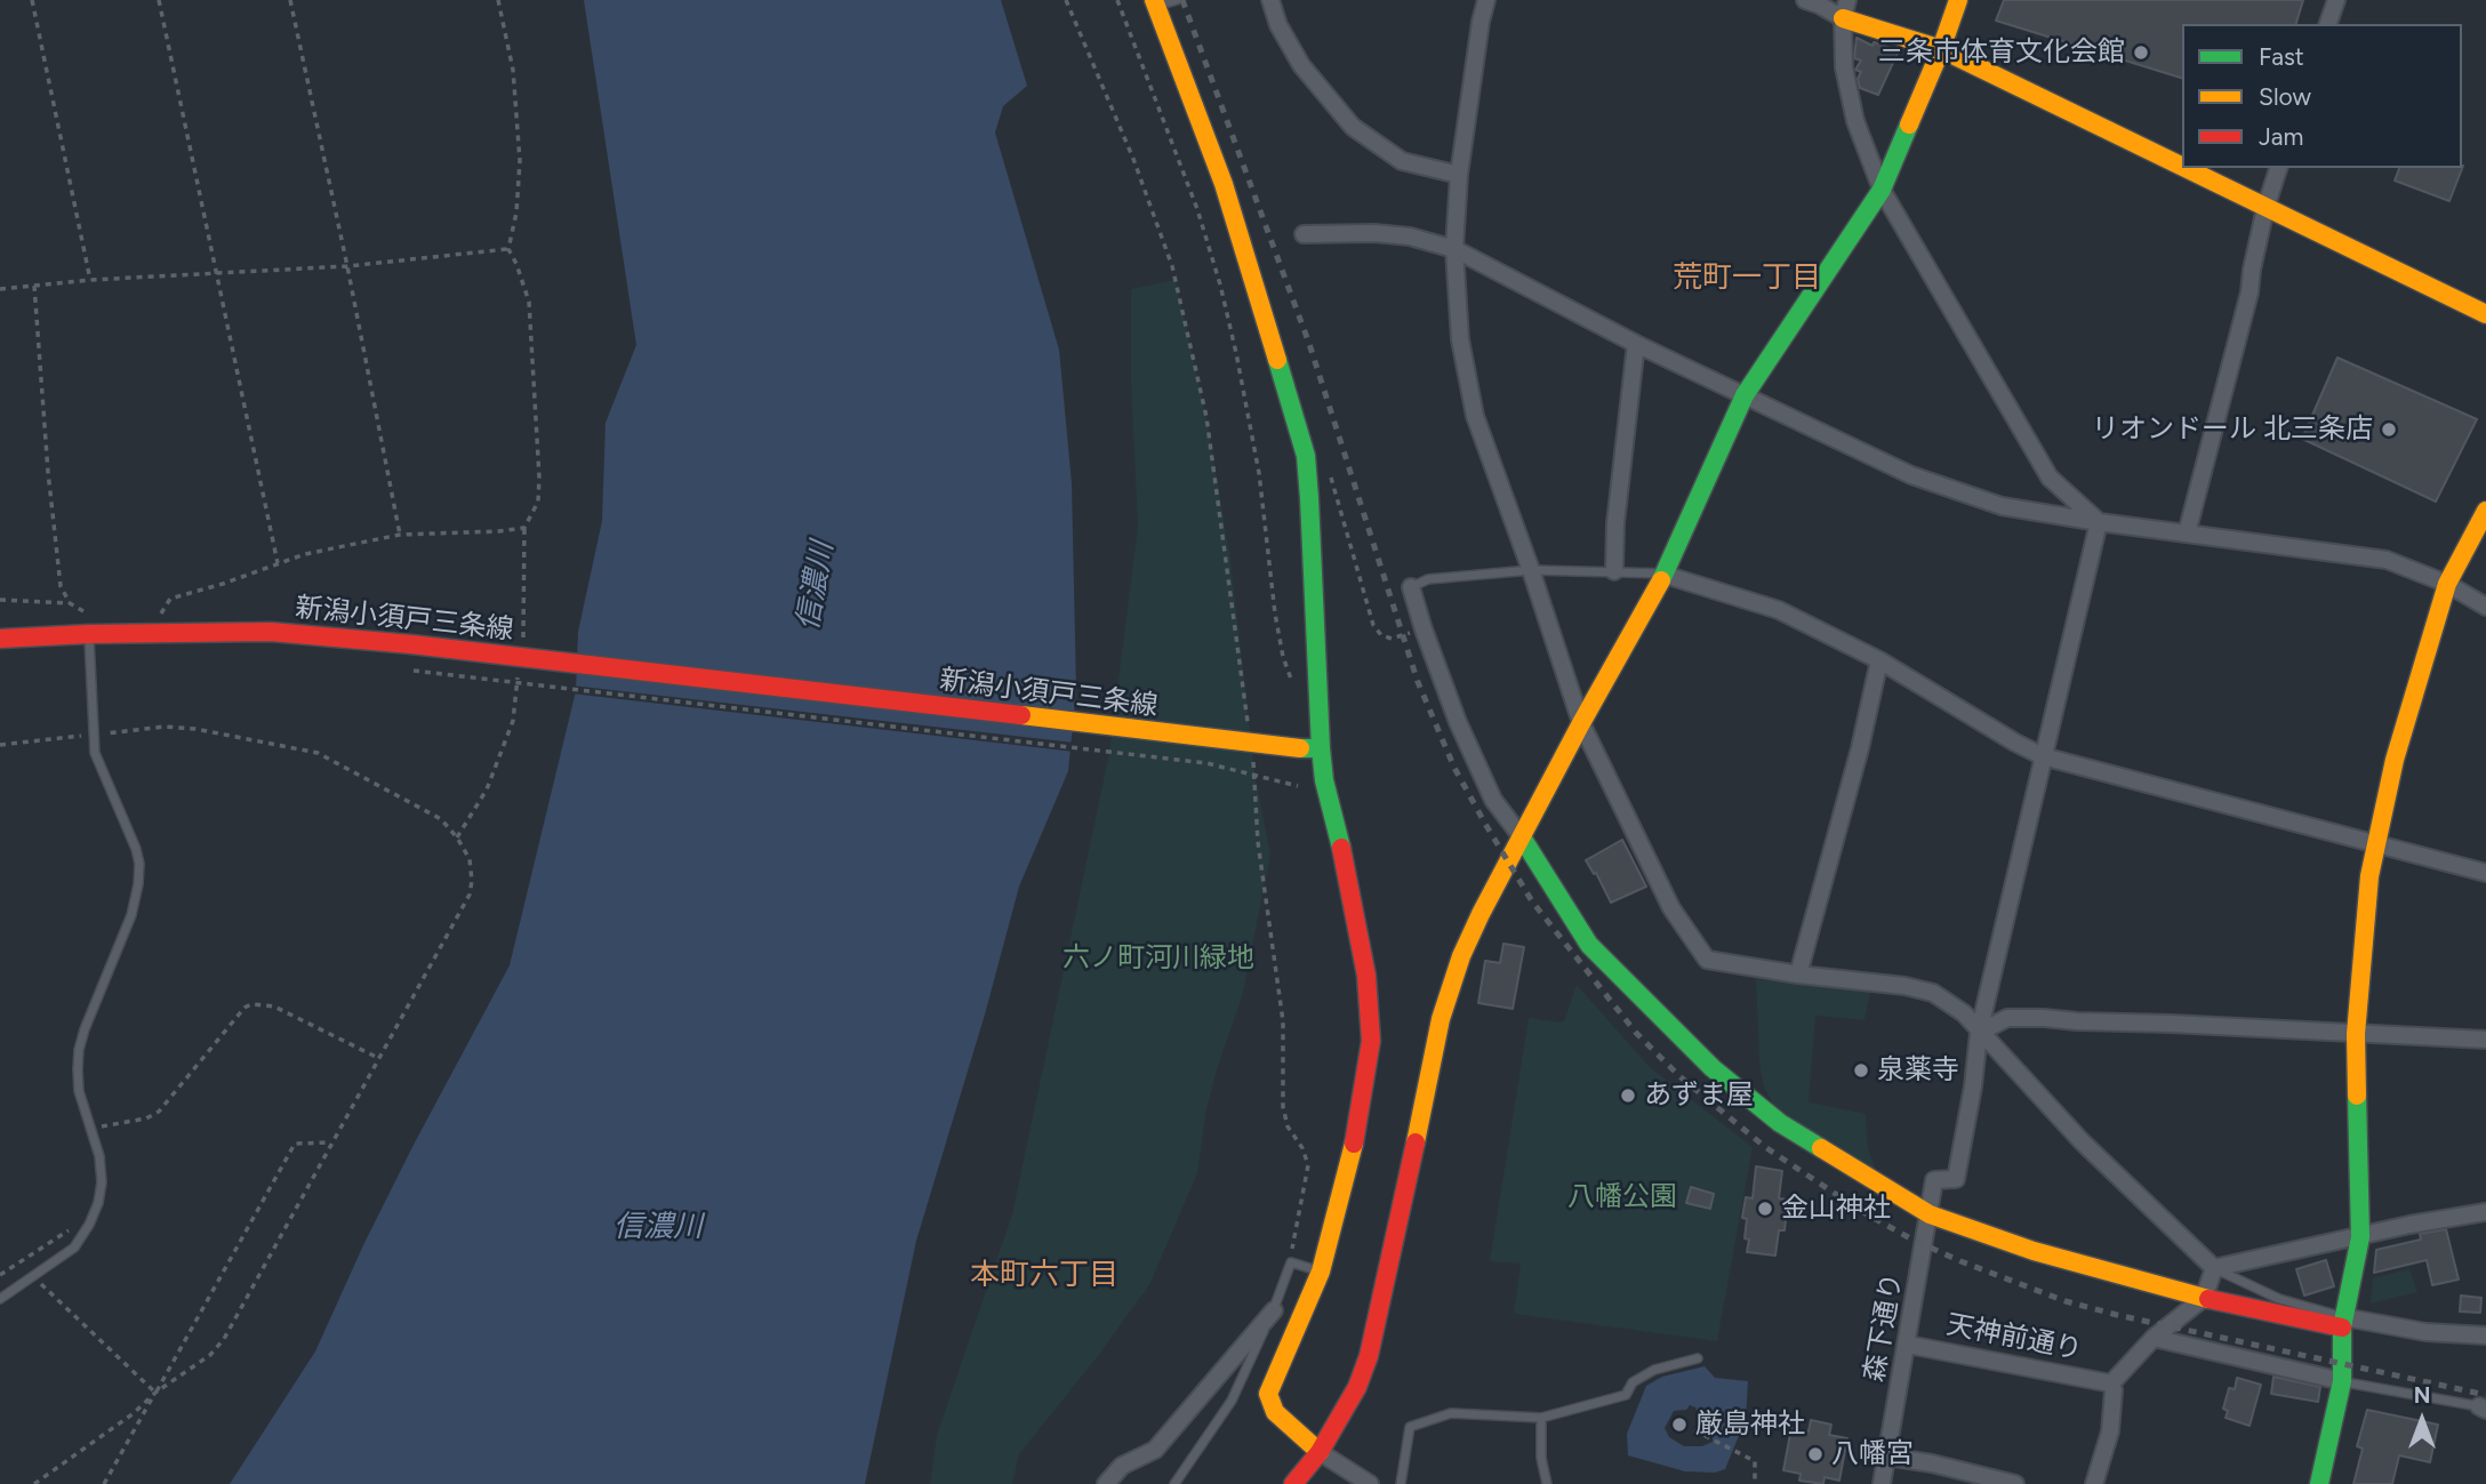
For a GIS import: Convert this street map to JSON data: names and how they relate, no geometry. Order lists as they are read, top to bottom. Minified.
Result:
{"streets":{"street":["新潟小須戸三条線","森下通り","天神前通り"]},"crossings":[["森下通り","天神前通り"]],"districts":["荒町一丁目","本町六丁目"],"water":["信濃川"],"parks":["六ノ町河川緑地","八幡公園"],"places":["三条市体育文化会館","リオンドール 北三条店","泉薬寺","あずま屋","金山神社","厳島神社","八幡宮"],"legend":["Fast","Slow","Jam"],"north":"top"}
